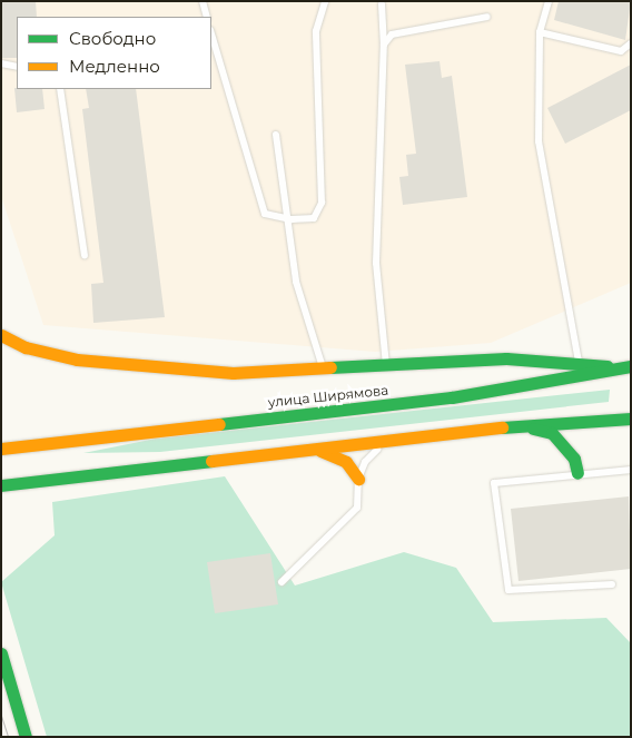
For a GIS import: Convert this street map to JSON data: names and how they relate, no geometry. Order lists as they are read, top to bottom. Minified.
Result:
{"streets":{"main road":["улица Ширямова"]},"legend":["Свободно","Медленно"]}
